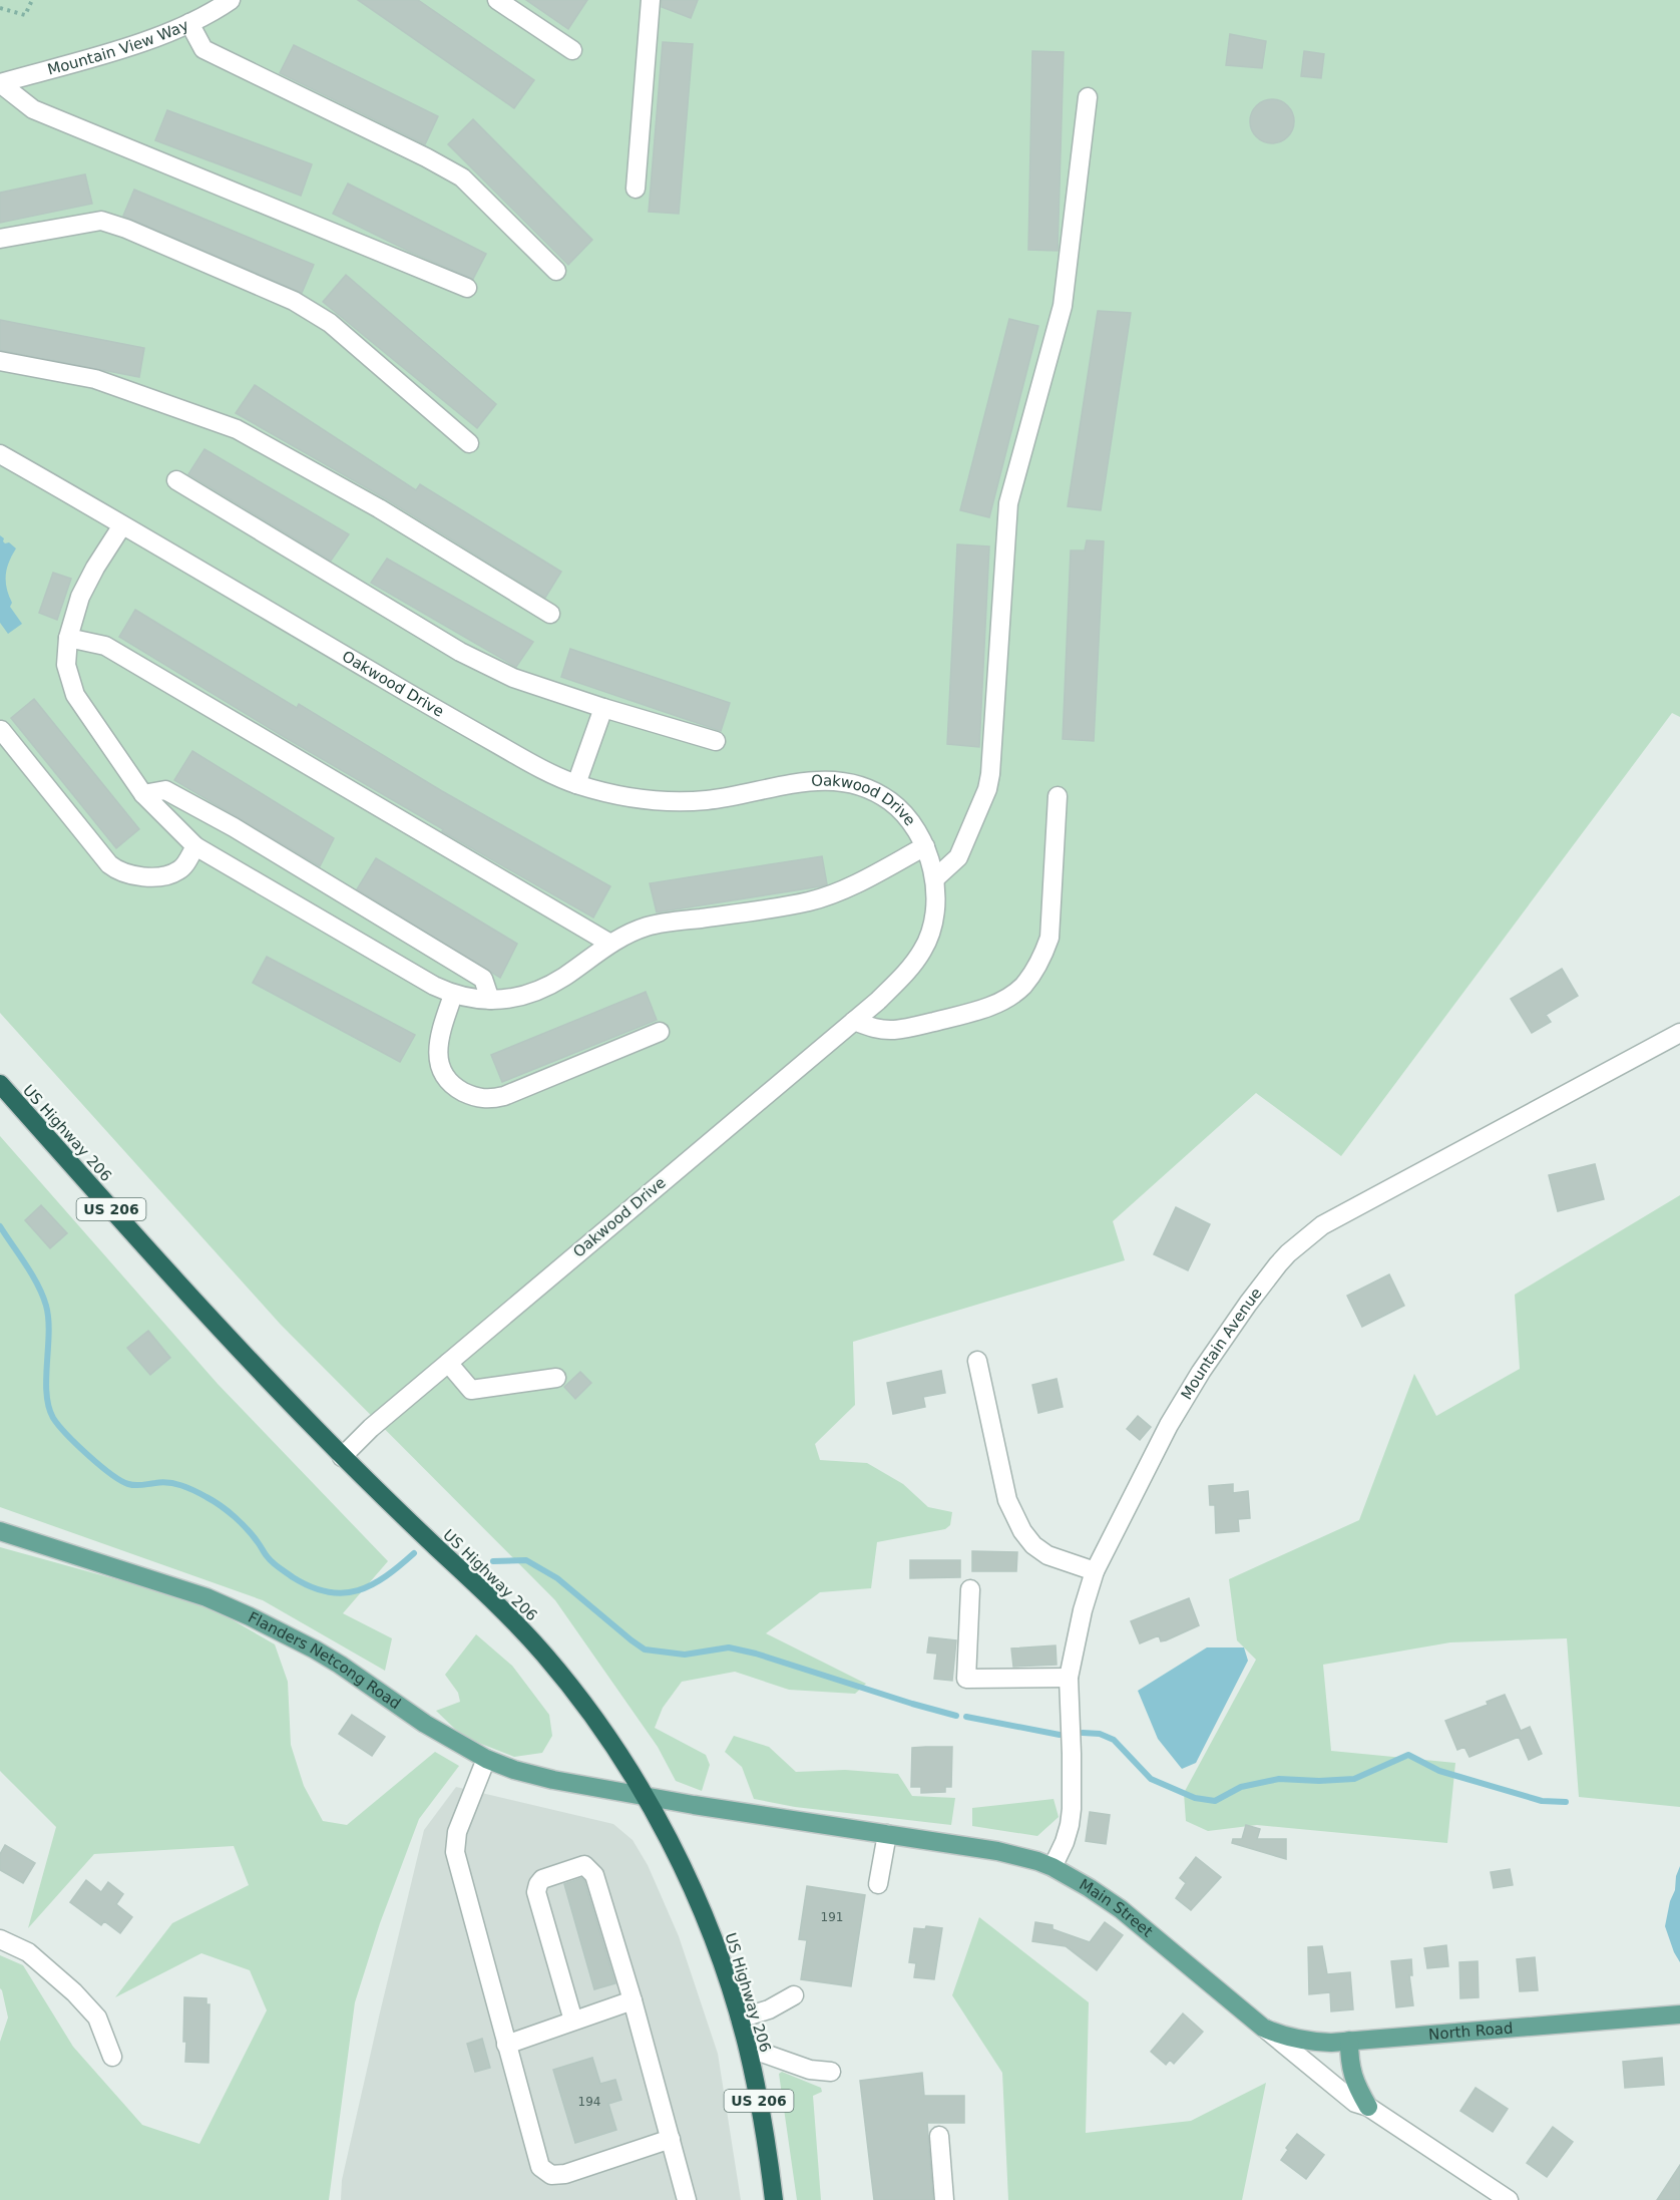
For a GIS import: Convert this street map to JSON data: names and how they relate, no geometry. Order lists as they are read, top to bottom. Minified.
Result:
{"streets":{"highway":["US Highway 206","US 206"],"main road":["Flanders Netcong Road","Main Street","North Road"],"street":["Mountain View Way","Oakwood Drive","Mountain Avenue"]},"crossings":[["Oakwood Drive","US Highway 206"],["US Highway 206","Flanders Netcong Road"],["US Highway 206","Main Street"],["Mountain Avenue","Main Street"],["Flanders Netcong Road","Main Street"],["Main Street","North Road"]],"house_numbers":["191","194"]}
